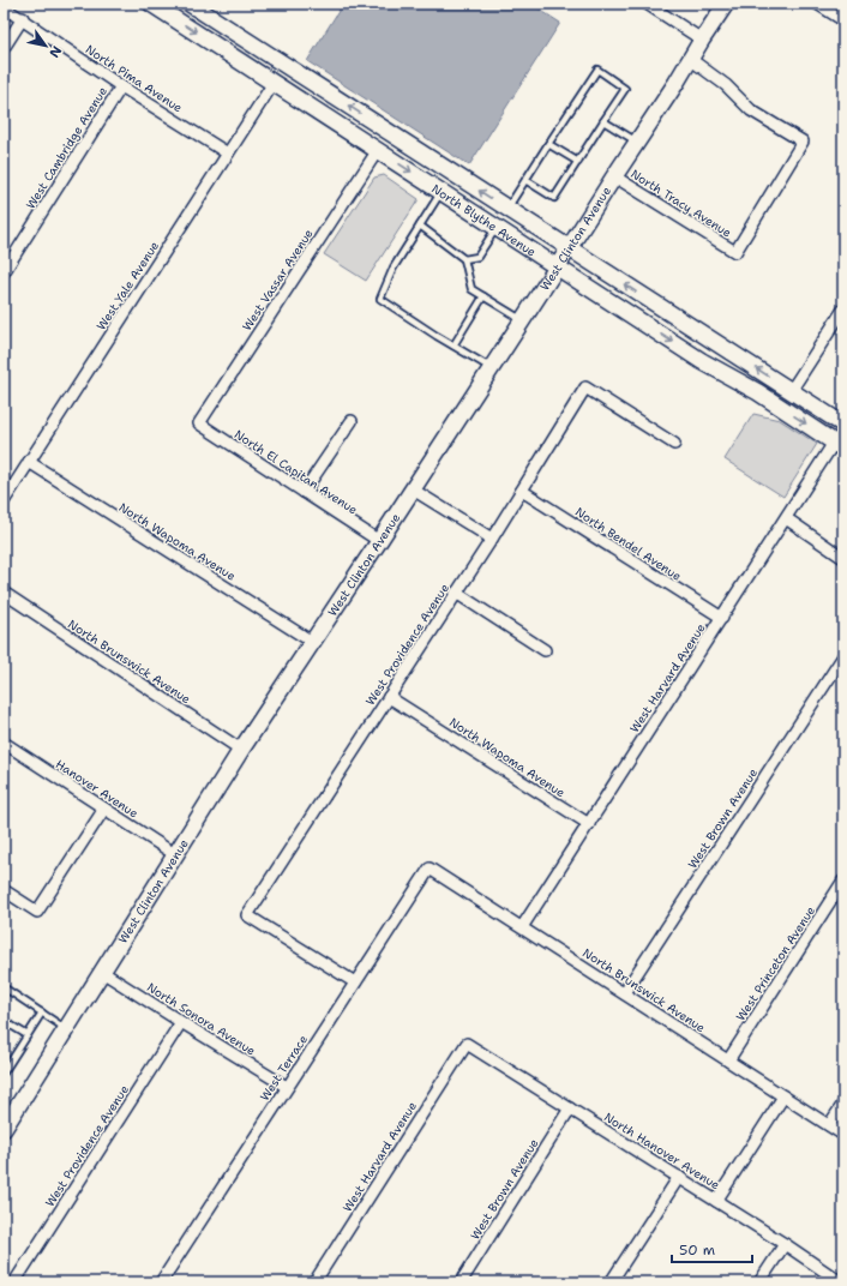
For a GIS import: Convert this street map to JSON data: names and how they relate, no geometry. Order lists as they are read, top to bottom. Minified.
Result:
{"streets":{"street":["North Pima Avenue","West Cambridge Avenue","North Tracy Avenue","North Blythe Avenue","West Clinton Avenue","West Vassar Avenue","West Yale Avenue","North El Capitan Avenue","North Wapoma Avenue","North Bendel Avenue","West Providence Avenue","North Brunswick Avenue","West Harvard Avenue","Hanover Avenue","West Brown Avenue","West Princeton Avenue","North Sonora Avenue","West Terrace","North Hanover Avenue"]},"crossings":[["North Pima Avenue","West Cambridge Avenue"],["North Pima Avenue","West Yale Avenue"],["North Tracy Avenue","West Clinton Avenue"],["North Blythe Avenue","West Clinton Avenue"],["North Blythe Avenue","West Vassar Avenue"],["North Blythe Avenue","West Yale Avenue"],["North Blythe Avenue","West Harvard Avenue"],["West Clinton Avenue","North El Capitan Avenue"],["West Clinton Avenue","North Wapoma Avenue"],["West Clinton Avenue","North Brunswick Avenue"],["West Clinton Avenue","Hanover Avenue"],["West Clinton Avenue","North Sonora Avenue"],["West Vassar Avenue","North El Capitan Avenue"],["West Yale Avenue","North Wapoma Avenue"],["North Wapoma Avenue","West Providence Avenue"],["North Wapoma Avenue","West Harvard Avenue"],["North Bendel Avenue","West Providence Avenue"],["North Bendel Avenue","West Harvard Avenue"],["West Providence Avenue","North Sonora Avenue"],["West Providence Avenue","West Terrace"],["North Brunswick Avenue","West Harvard Avenue"],["North Brunswick Avenue","West Brown Avenue"],["North Brunswick Avenue","West Princeton Avenue"],["North Brunswick Avenue","West Terrace"],["West Harvard Avenue","North Hanover Avenue"],["West Brown Avenue","North Hanover Avenue"],["North Sonora Avenue","West Terrace"]],"scale_bar":"50 m","north":"bottom right"}
